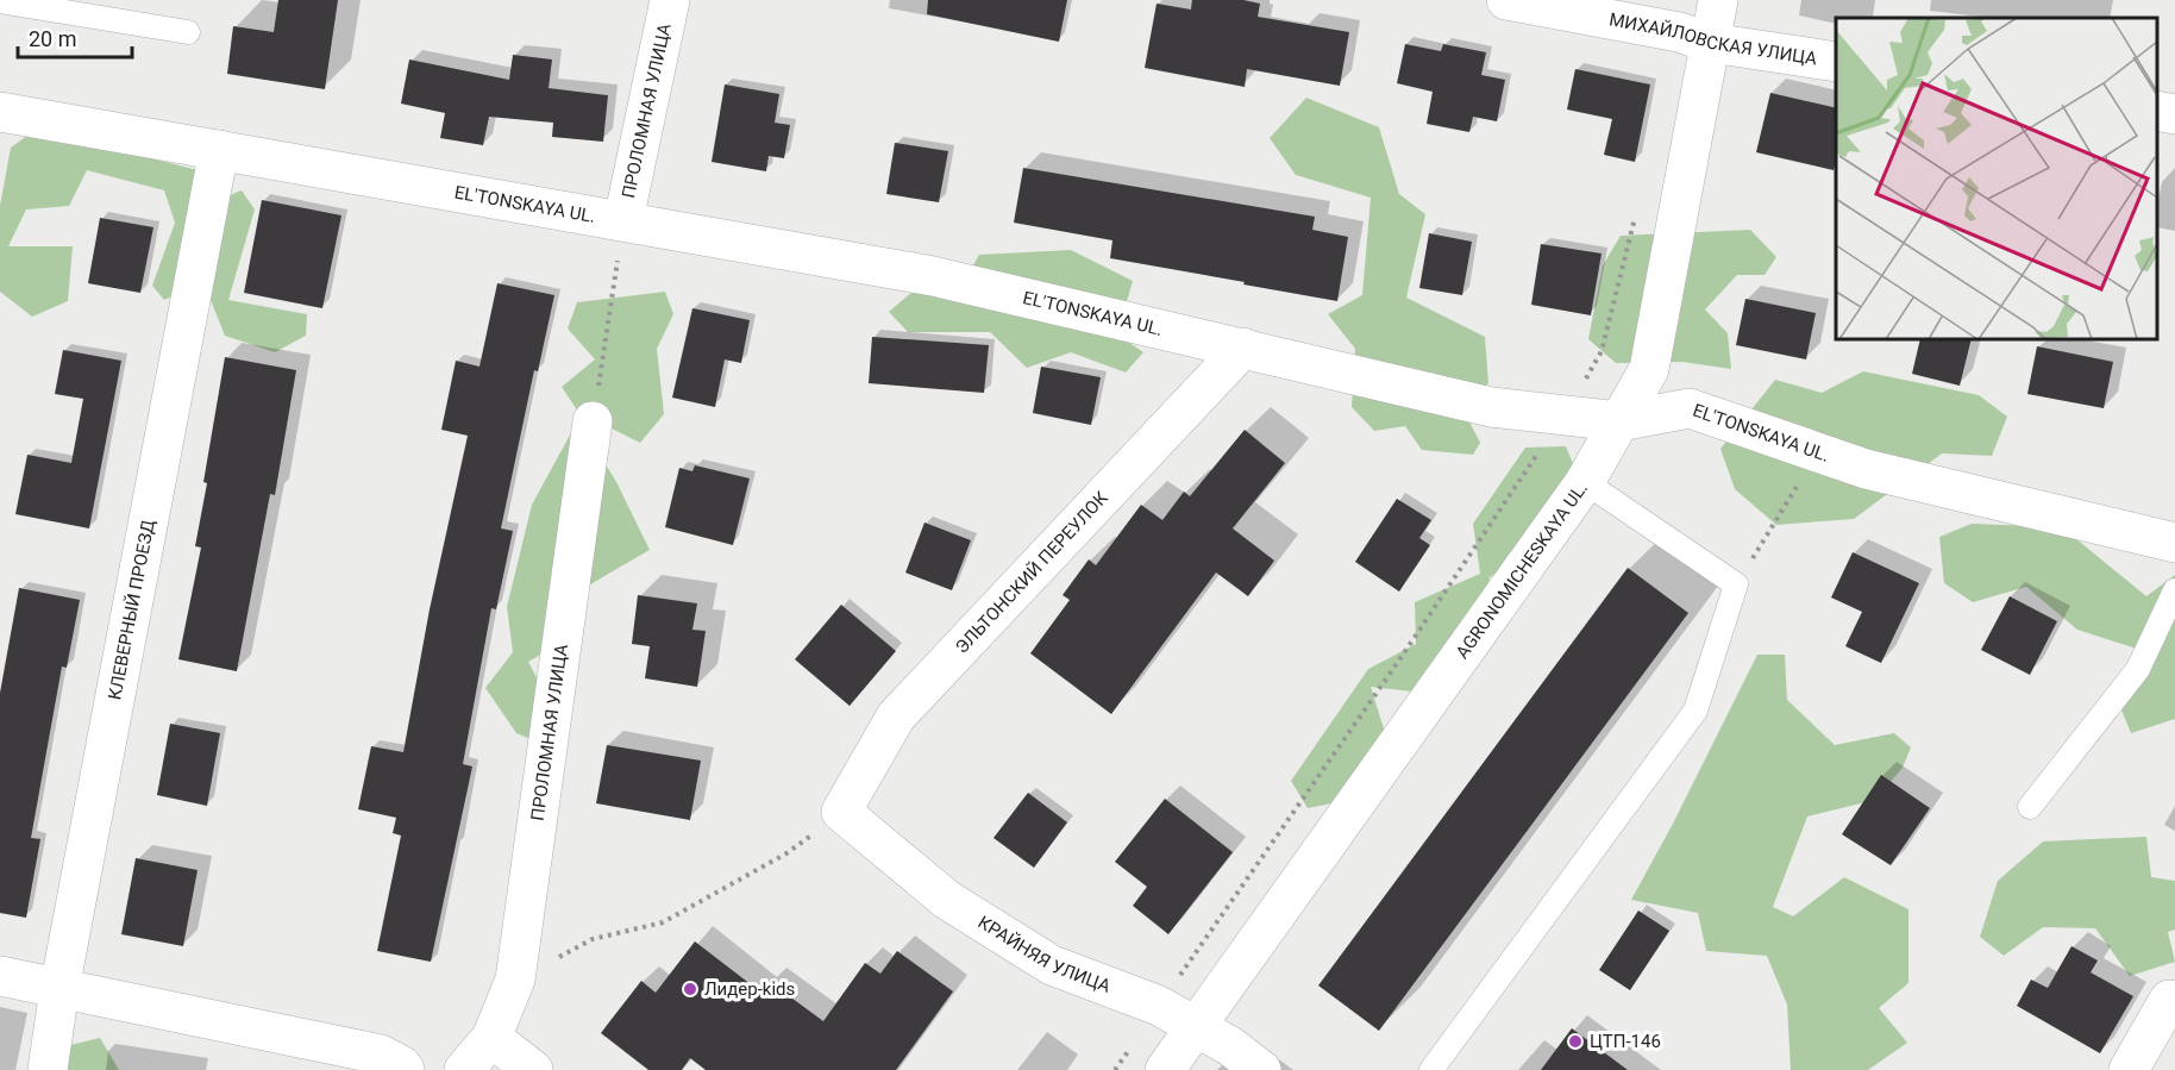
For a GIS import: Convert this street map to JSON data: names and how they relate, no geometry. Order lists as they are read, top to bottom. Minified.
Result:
{"streets":{"street":["МИХАЙЛОВСКАЯ УЛИЦА","ПРОЛОМНАЯ УЛИЦА","EL'TONSKAYA UL.","AGRONOMICHESKAYA UL.","ЭЛЬТОНСКИЙ ПЕРЕУЛОК","КЛЕВЕРНЫЙ ПРОЕЗД","КРАЙНЯЯ УЛИЦА"]},"crossings":[["МИХАЙЛОВСКАЯ УЛИЦА","AGRONOMICHESKAYA UL."],["ПРОЛОМНАЯ УЛИЦА","EL'TONSKAYA UL."],["EL'TONSKAYA UL.","AGRONOMICHESKAYA UL."],["EL'TONSKAYA UL.","ЭЛЬТОНСКИЙ ПЕРЕУЛОК"],["EL'TONSKAYA UL.","КЛЕВЕРНЫЙ ПРОЕЗД"],["AGRONOMICHESKAYA UL.","КРАЙНЯЯ УЛИЦА"],["ЭЛЬТОНСКИЙ ПЕРЕУЛОК","КРАЙНЯЯ УЛИЦА"]],"places":["Лидер-kids","ЦТП-146"],"scale_bar":"20 m"}
